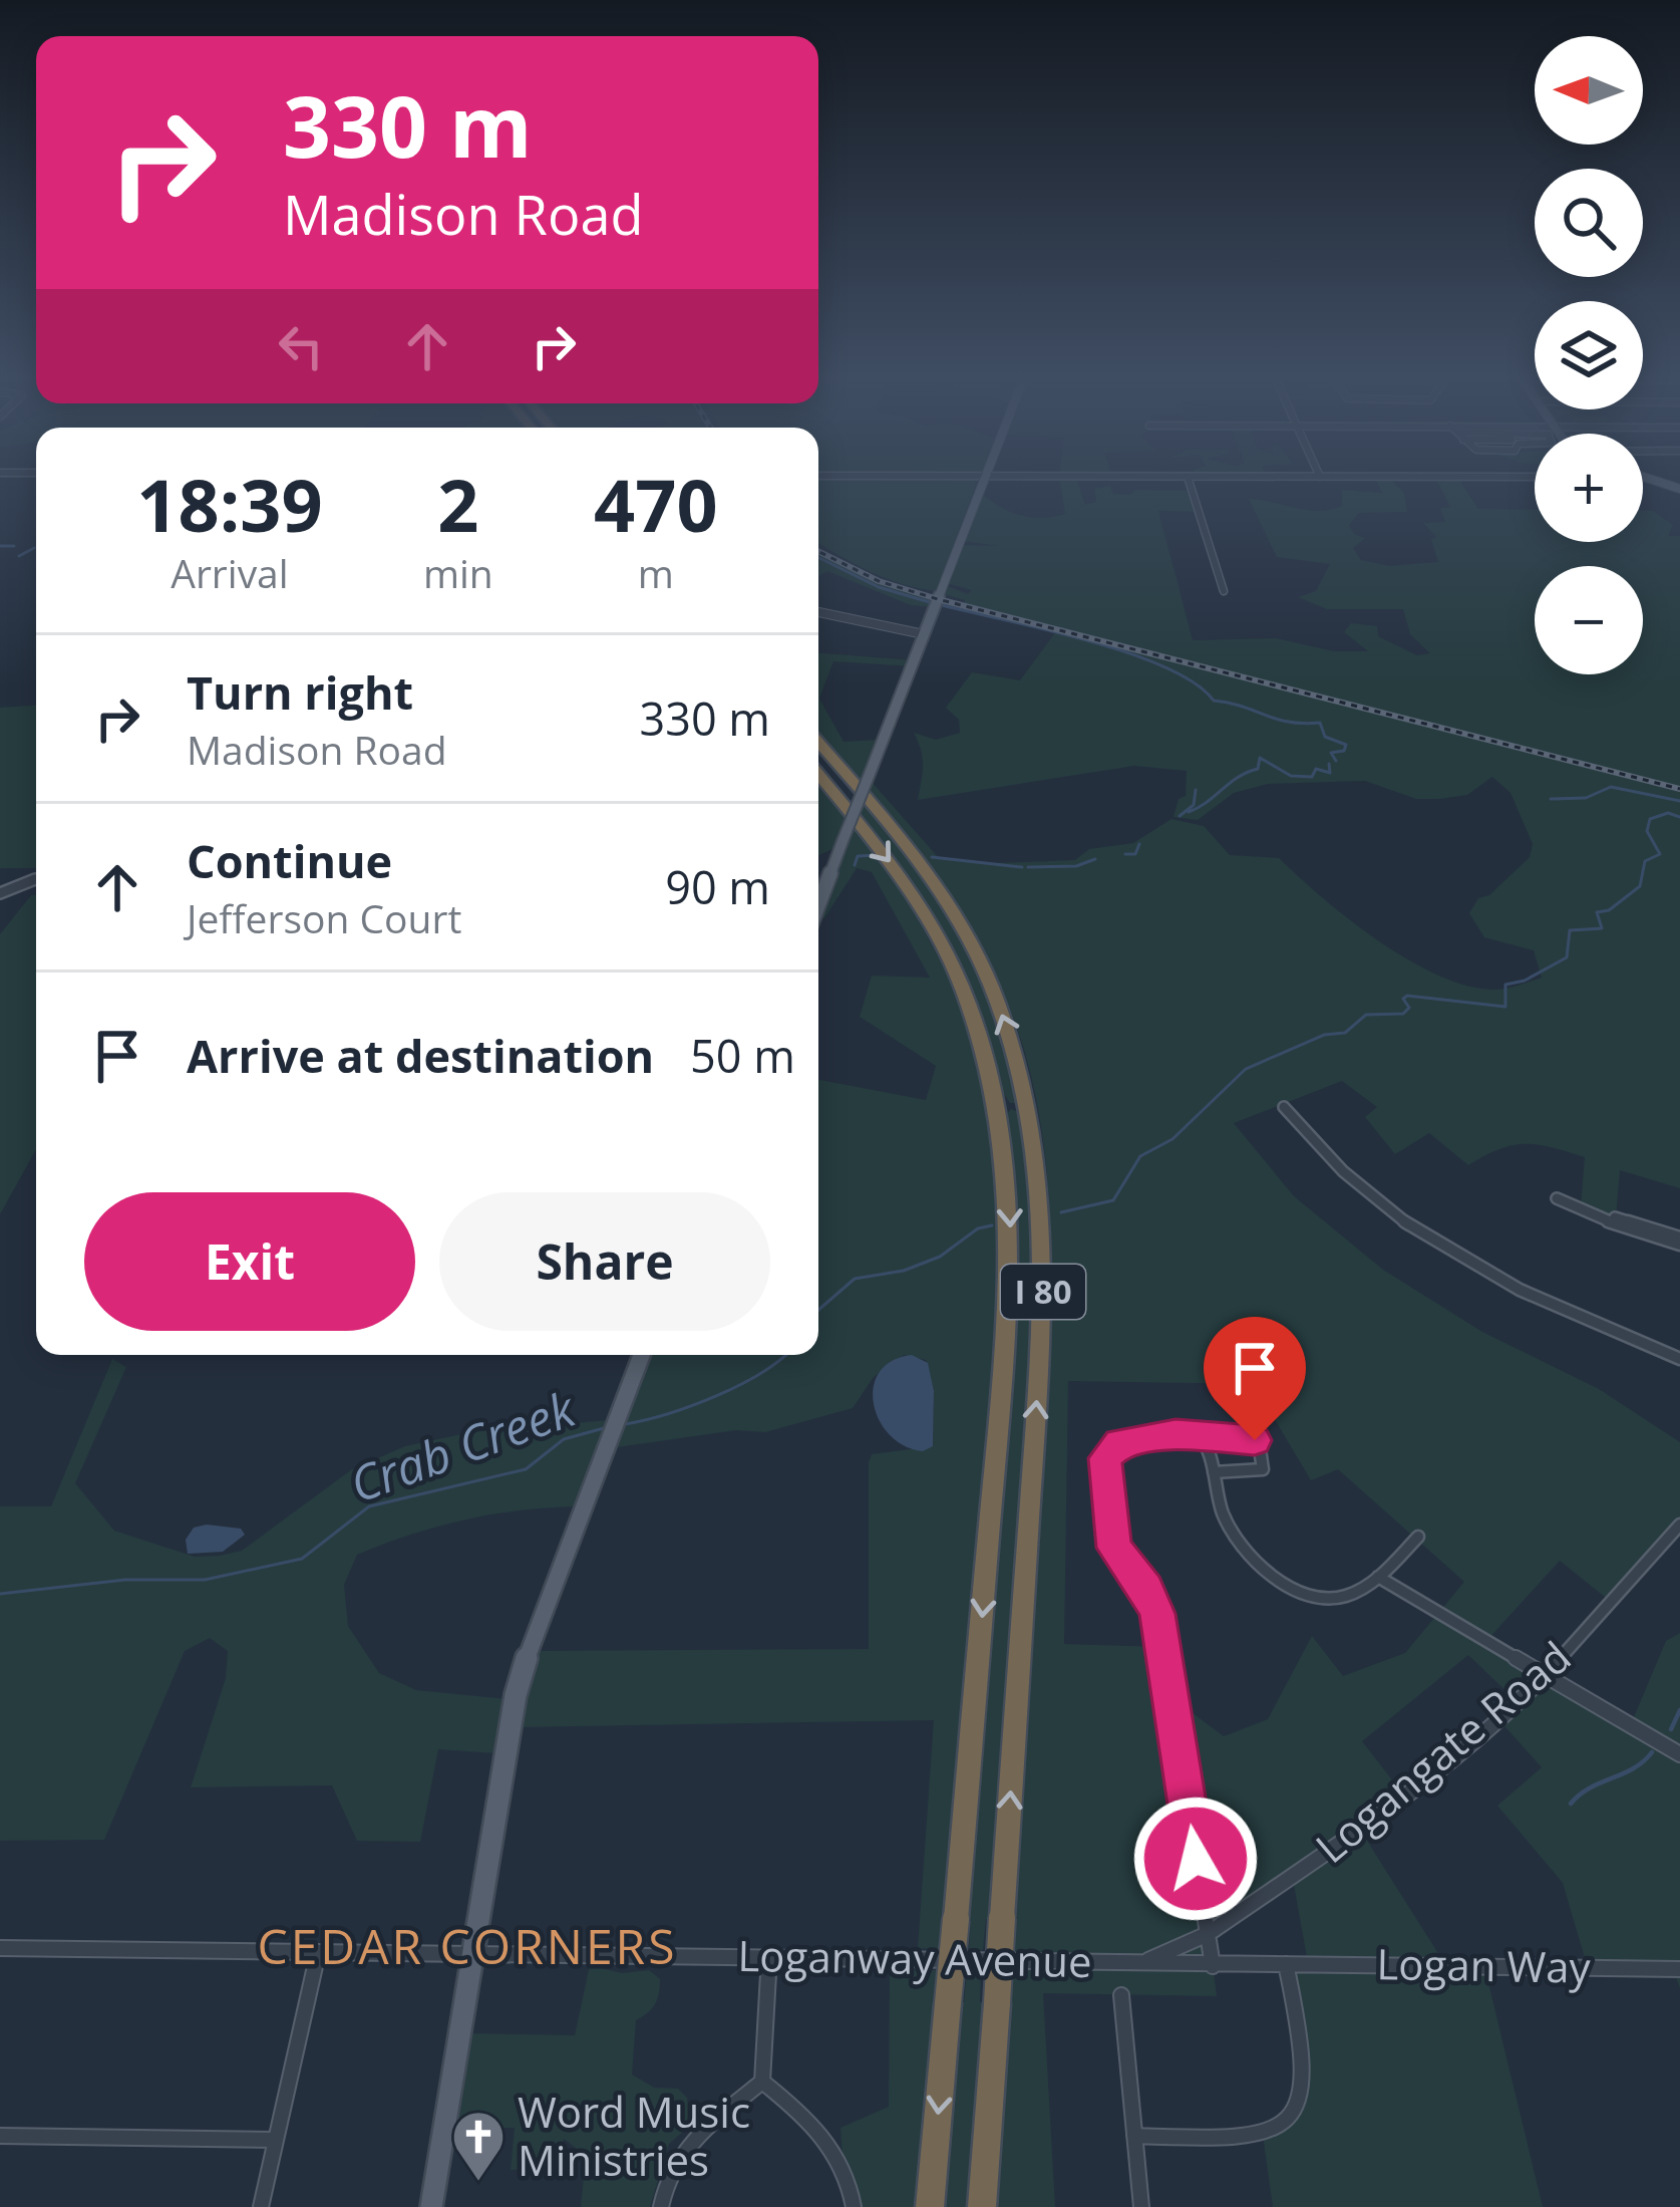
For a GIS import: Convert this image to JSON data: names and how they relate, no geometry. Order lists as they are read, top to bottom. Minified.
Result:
{"streets":{"highway":["I 80"],"street":["Logangate Road","Loganway Avenue","Logan Way"]},"crossings":[["Logangate Road","Loganway Avenue"],["Loganway Avenue","Logan Way"]],"districts":["CEDAR CORNERS"],"water":["Crab Creek"],"places":{"church":["Word Music Ministries"]},"north":"left","page":{"map_buttons":["+","−"],"turn":["330 m","Madison Road"],"eta":["18:39","Arrival","2","min","470","m"],"list":[{"name":"Turn right","note":"Madison Road","value":"330 m"},{"name":"Continue","note":"Jefferson Court","value":"90 m"},{"name":"Arrive at destination","value":"50 m"}],"buttons":["Exit","Share"]}}
